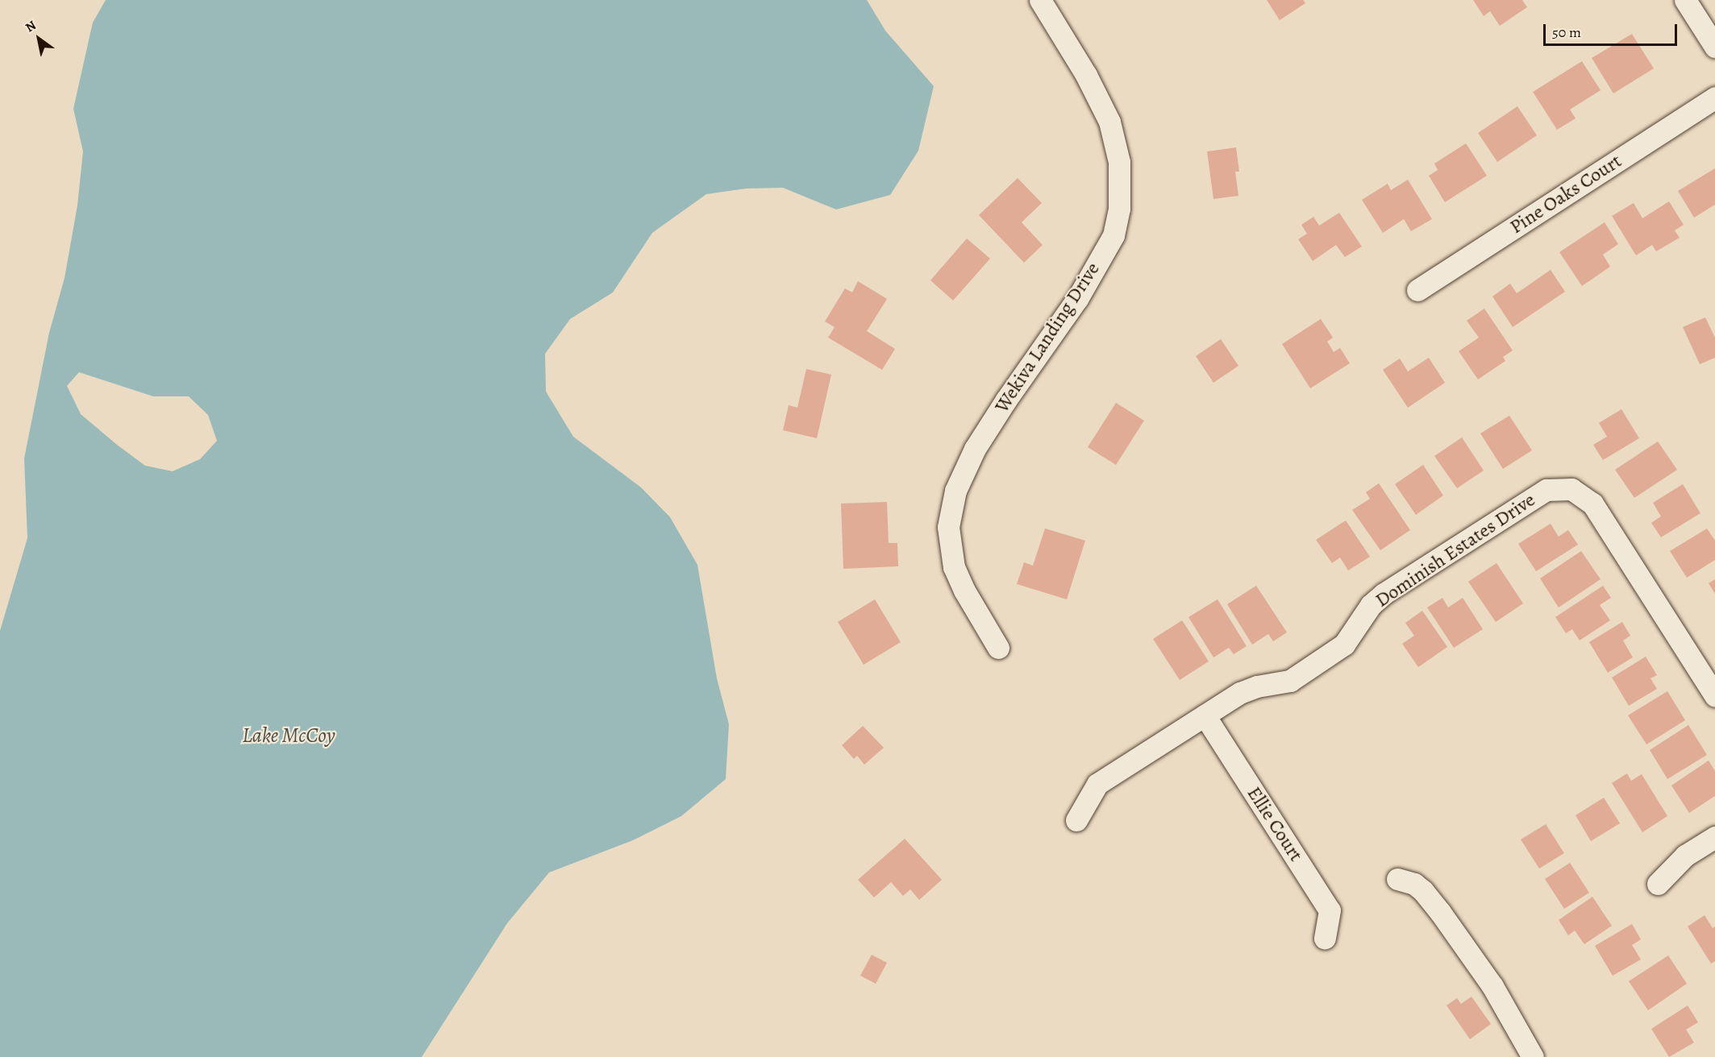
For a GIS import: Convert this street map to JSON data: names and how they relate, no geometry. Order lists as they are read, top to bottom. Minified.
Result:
{"streets":{"street":["Pine Oaks Court","Wekiva Landing Drive","Dominish Estates Drive","Ellie Court"]},"crossings":[["Dominish Estates Drive","Ellie Court"]],"water":["Lake McCoy"],"scale_bar":"50 m","north":"top left"}
